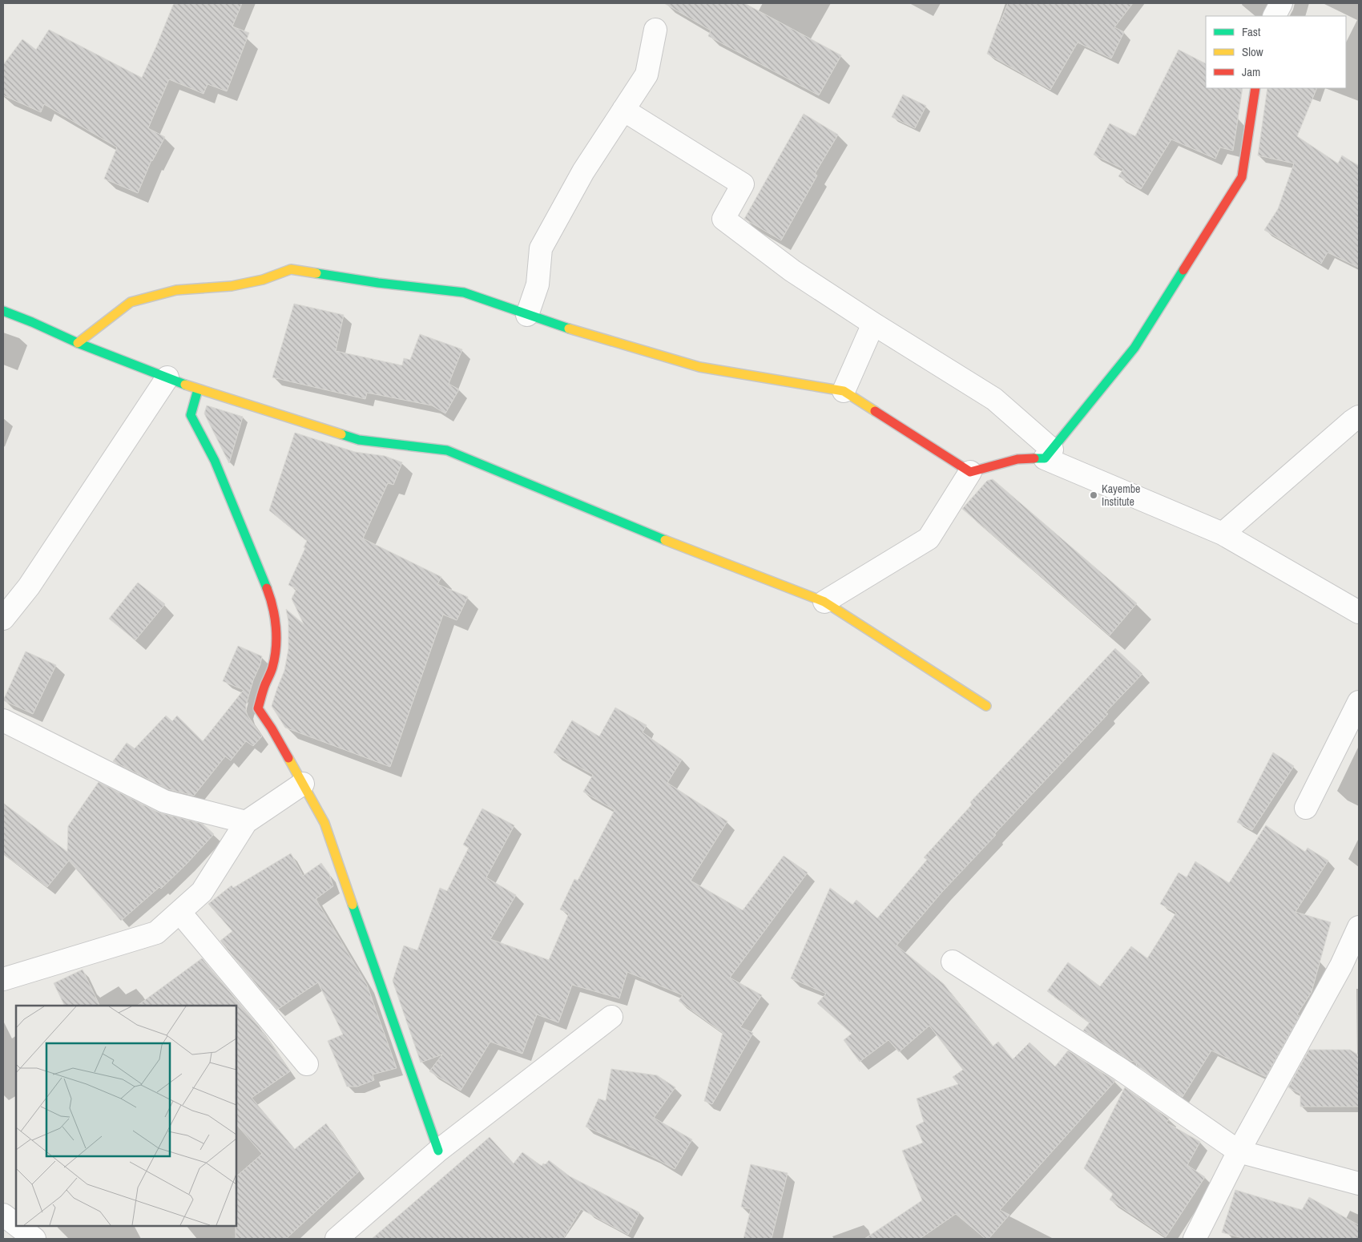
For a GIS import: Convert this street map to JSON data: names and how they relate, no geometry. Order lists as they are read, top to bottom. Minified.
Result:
{"places":["Kayembe Institute"],"legend":["Fast","Slow","Jam"]}
